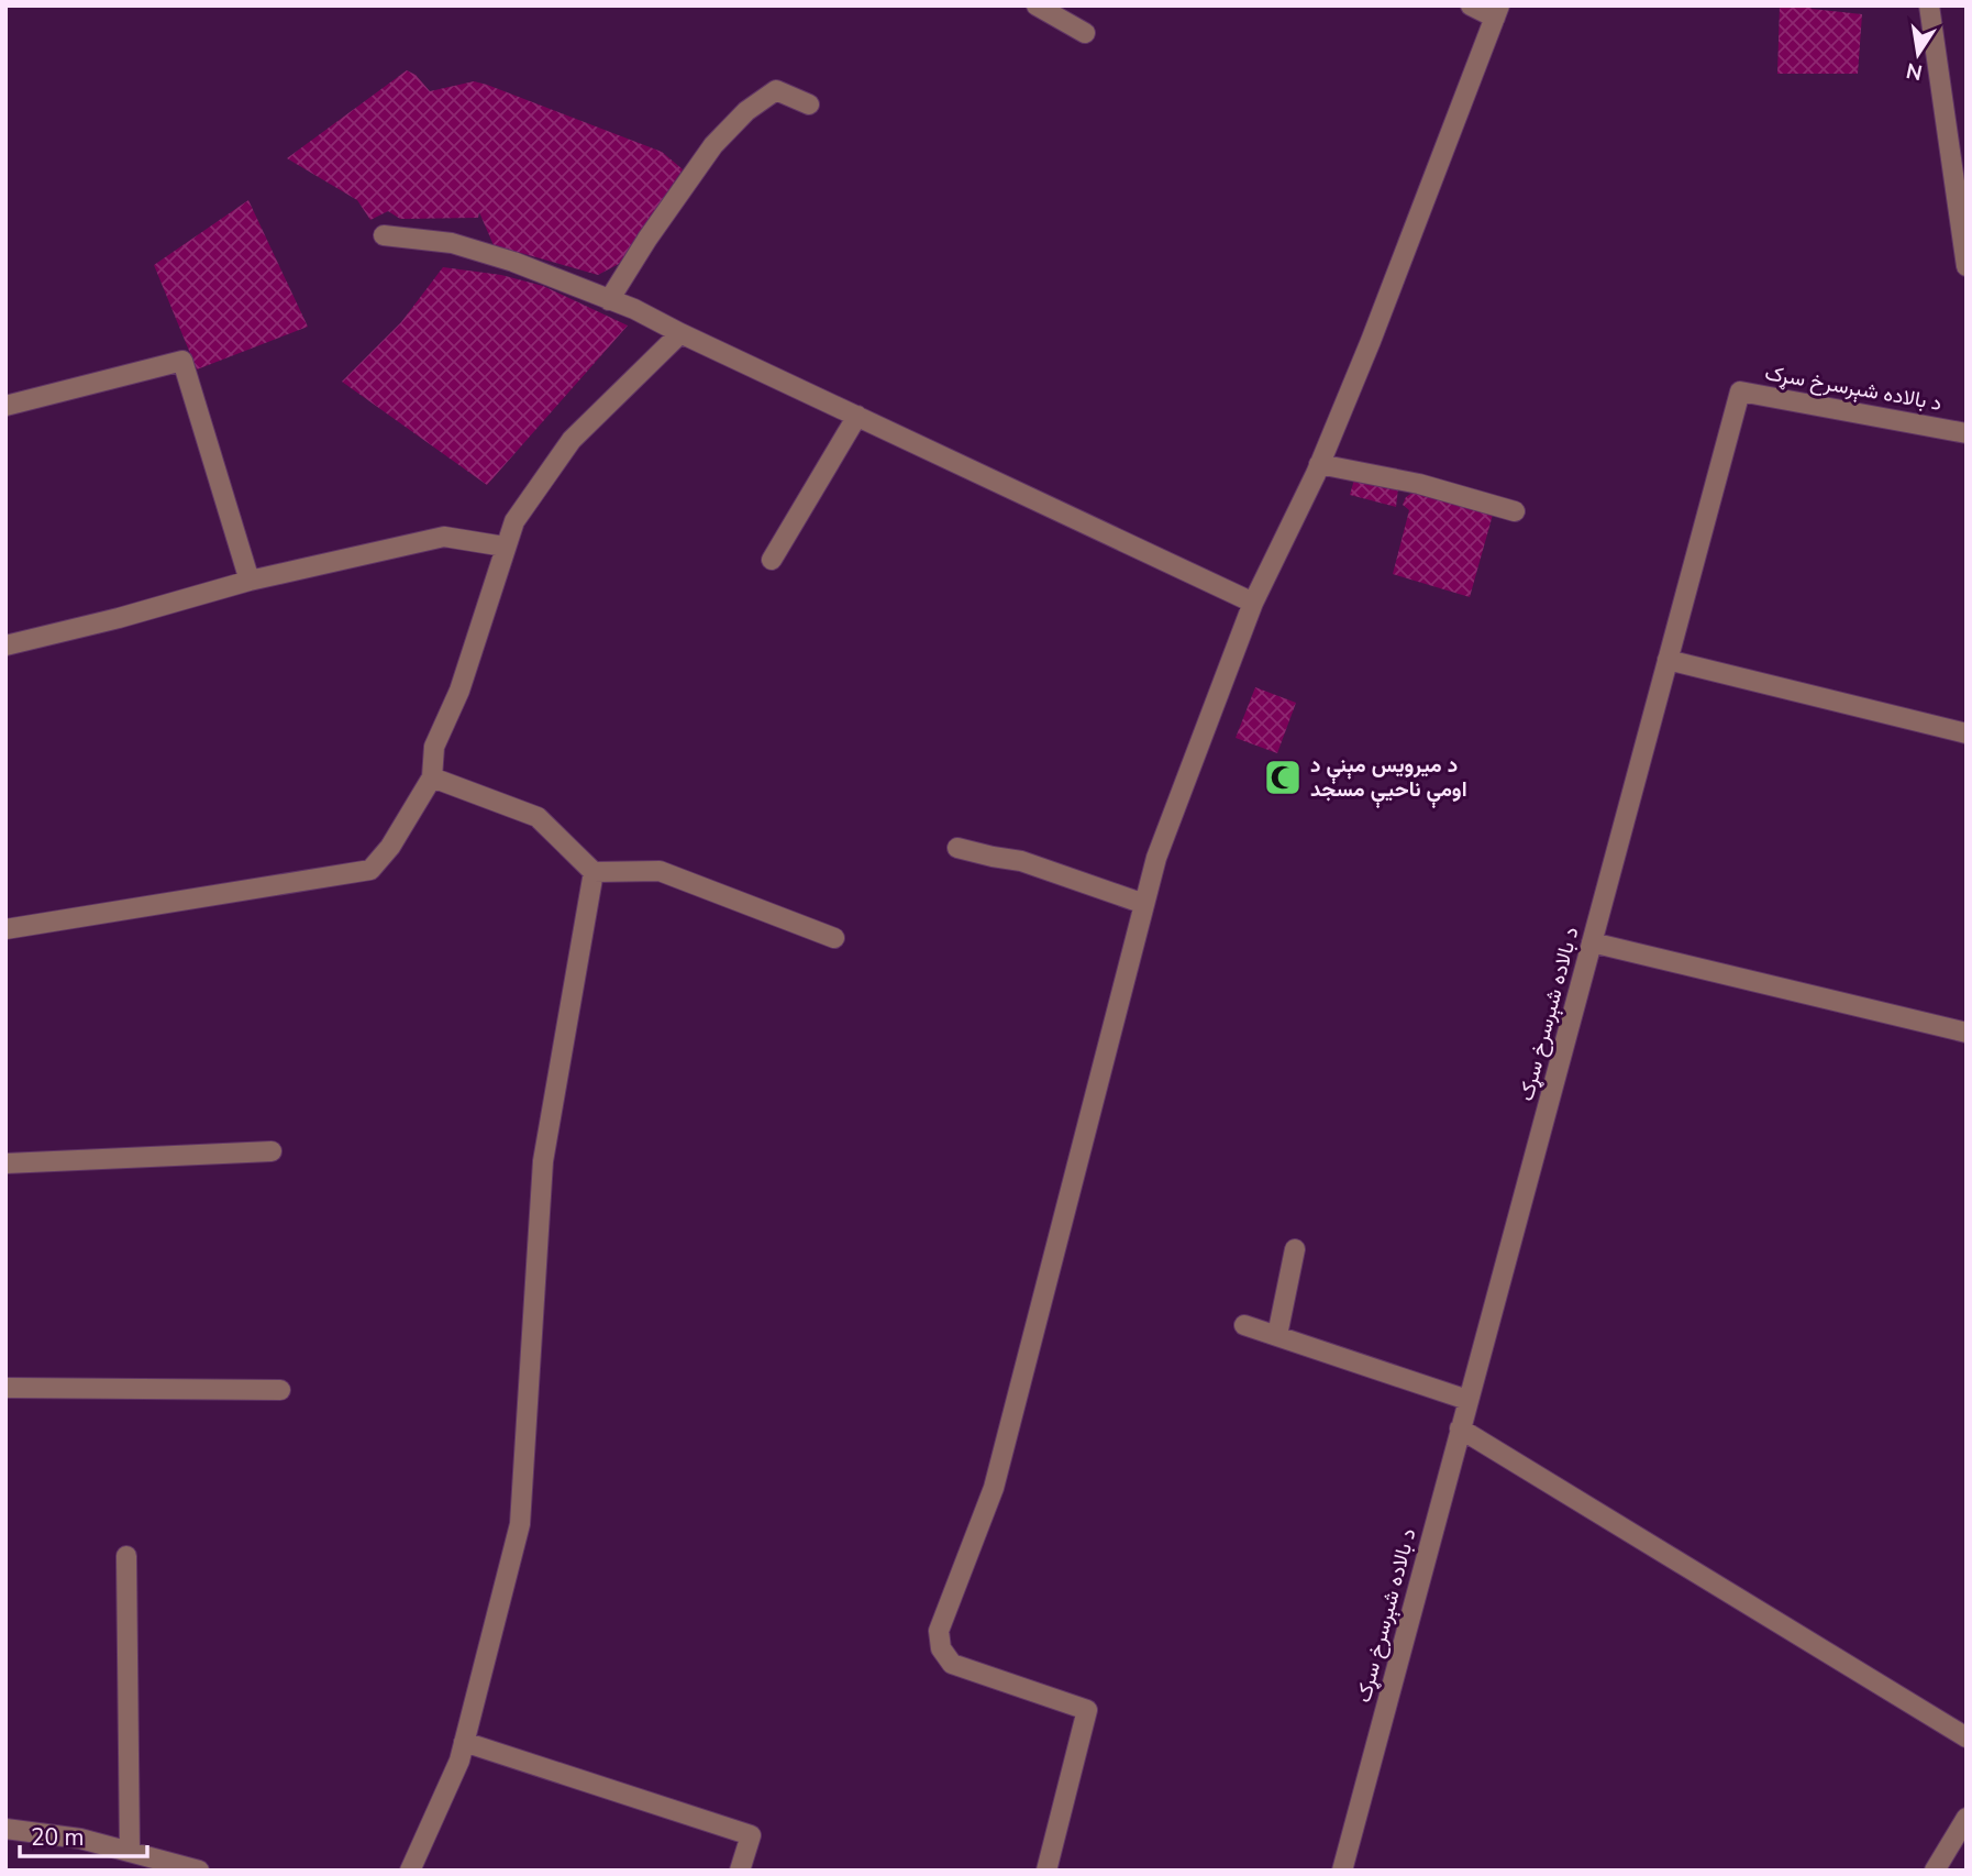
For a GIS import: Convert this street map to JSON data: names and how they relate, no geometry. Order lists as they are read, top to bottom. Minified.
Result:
{"streets":{"street":["د بالاده شېرسرخ سړک"]},"places":{"mosque":["د ميرویس مېنې د اومې ناحيې مسجد"]},"scale_bar":"20 m","north":"bottom"}
